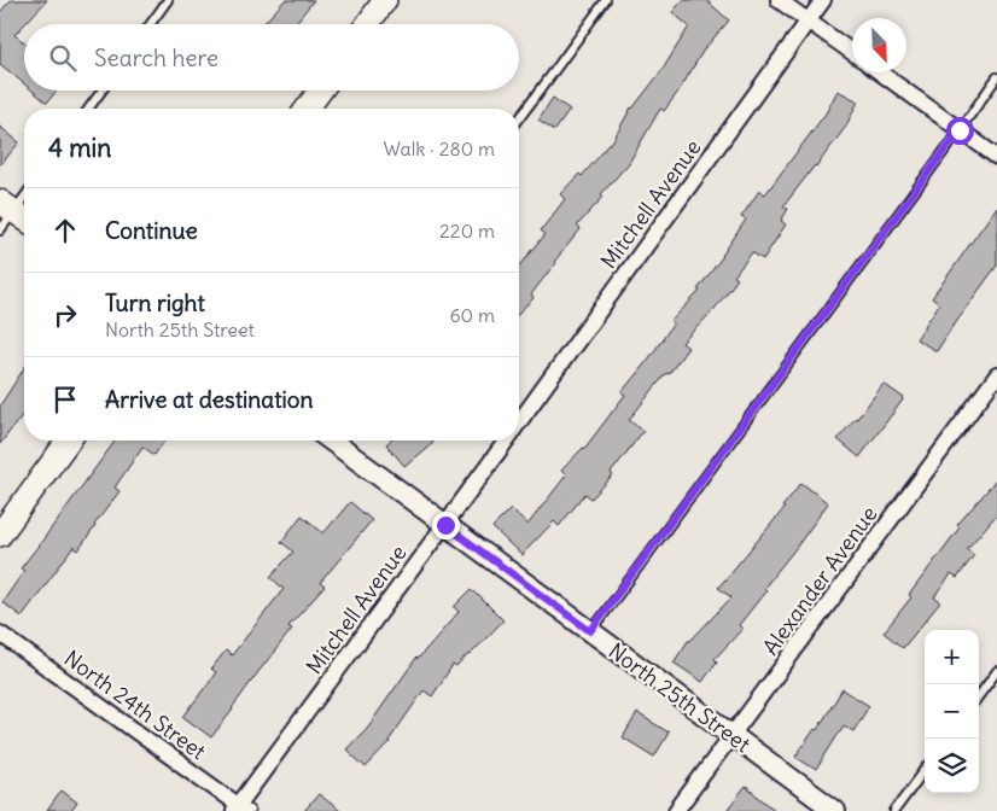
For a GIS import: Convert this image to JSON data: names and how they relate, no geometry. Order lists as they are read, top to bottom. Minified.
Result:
{"streets":{"street":["Mitchell Avenue","Alexander Avenue","North 25th Street","North 24th Street"]},"crossings":[["Mitchell Avenue","North 25th Street"],["Mitchell Avenue","North 24th Street"],["Alexander Avenue","North 25th Street"]],"north":"bottom right","page":{"search":"Search here","heading":["4 min","Walk · 280 m"],"list":[["Continue","220 m"],["Turn right","North 25th Street","60 m"],"Arrive at destination"],"map_buttons":["+","−"]}}
